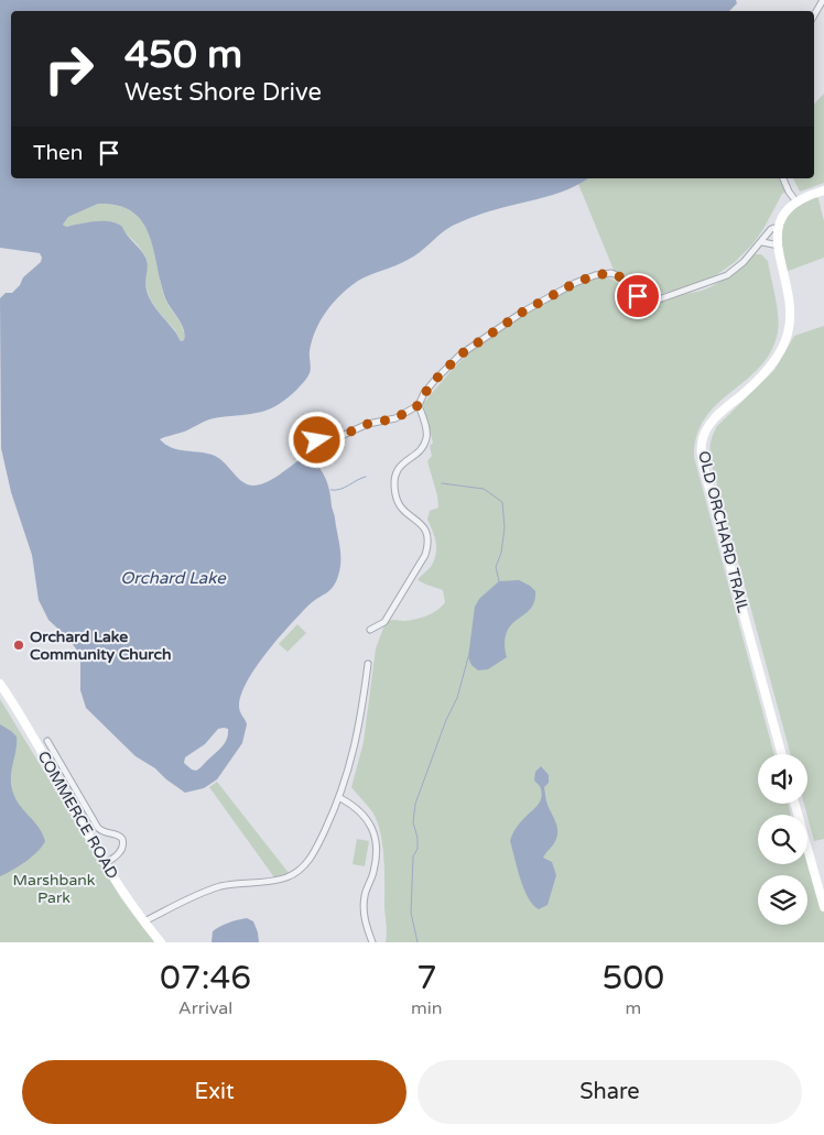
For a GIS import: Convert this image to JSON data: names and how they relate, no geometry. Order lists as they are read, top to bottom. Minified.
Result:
{"streets":{"street":["OLD ORCHARD TRAIL","COMMERCE ROAD"]},"water":["Orchard Lake"],"parks":["Marshbank Park"],"places":["Orchard Lake Community Church"],"page":{"turn":["450 m","West Shore Drive"],"then":"Then","eta":["07:46","Arrival","7","min","500","m"],"buttons":["Exit","Share"]}}
